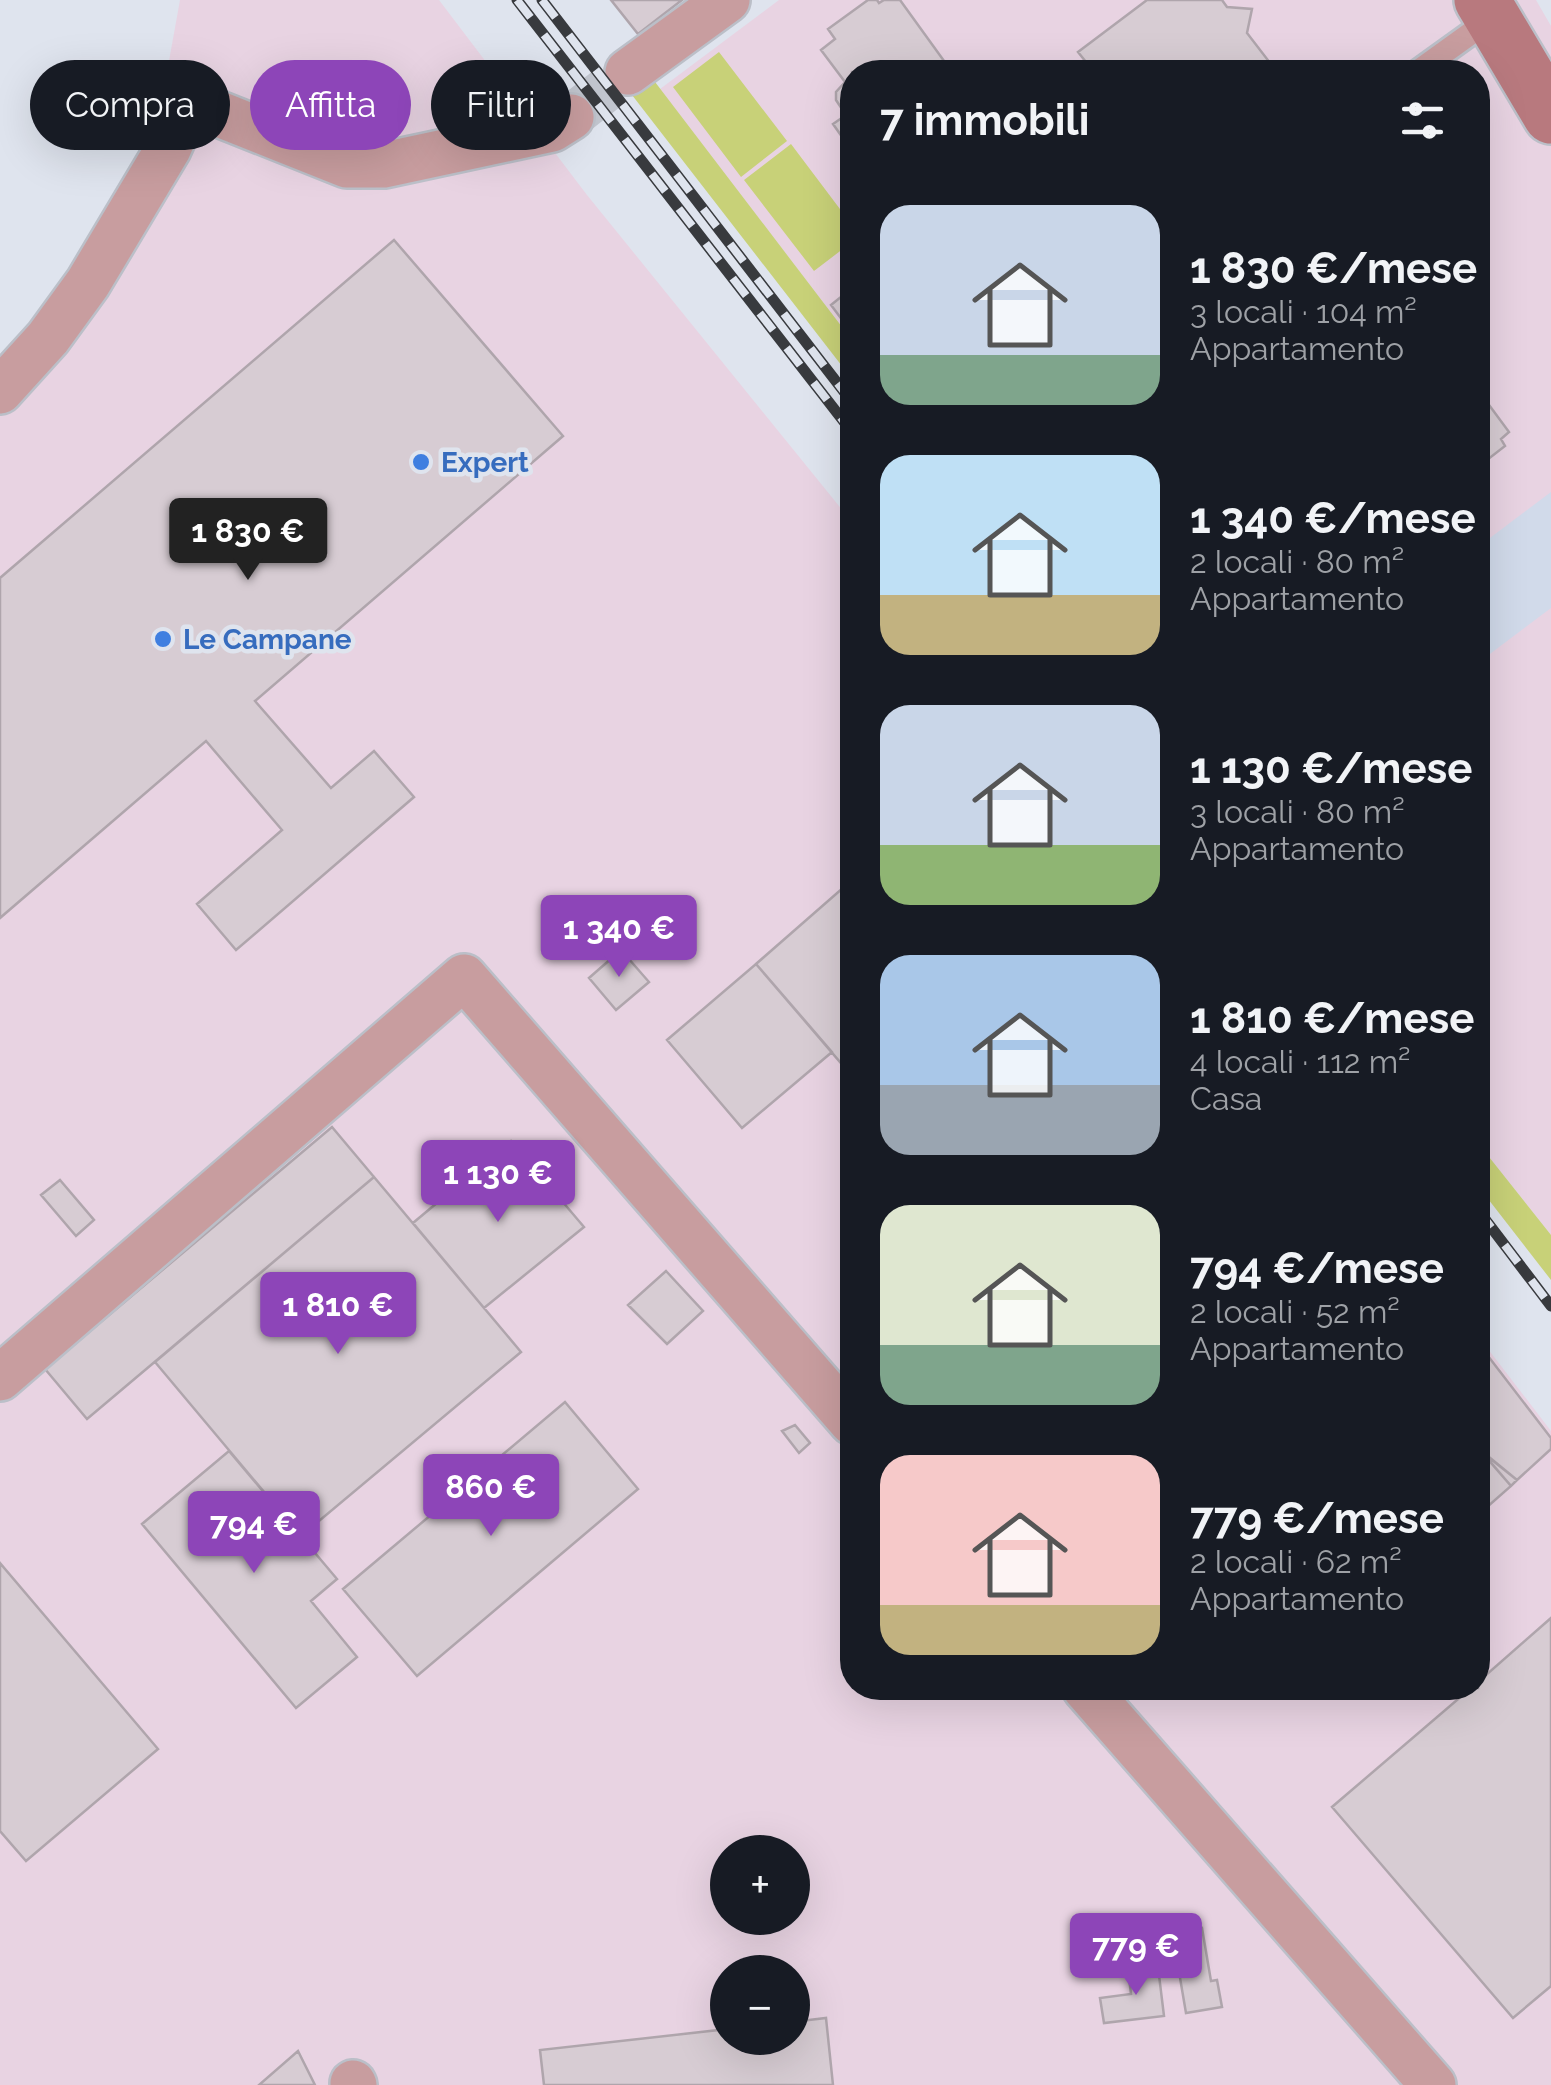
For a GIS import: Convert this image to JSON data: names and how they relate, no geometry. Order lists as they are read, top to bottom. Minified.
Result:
{"places":["Expert","Le Campane"],"page":{"chip":["Compra","Affitta","Filtri"],"heading":"7 immobili","list":[{"name":"1 830 €/mese","note":"3 locali · 104 m² · Appartamento"},{"name":"1 340 €/mese","note":"2 locali · 80 m² · Appartamento"},{"name":"1 130 €/mese","note":"3 locali · 80 m² · Appartamento"},{"name":"1 810 €/mese","note":"4 locali · 112 m² · Casa"},{"name":"794 €/mese","note":"2 locali · 52 m² · Appartamento"},{"name":"779 €/mese","note":"2 locali · 62 m² · Appartamento"}],"price":["1 830 €","1 340 €","1 130 €","1 810 €","860 €","794 €","779 €"],"map_buttons":["+","−"]}}
